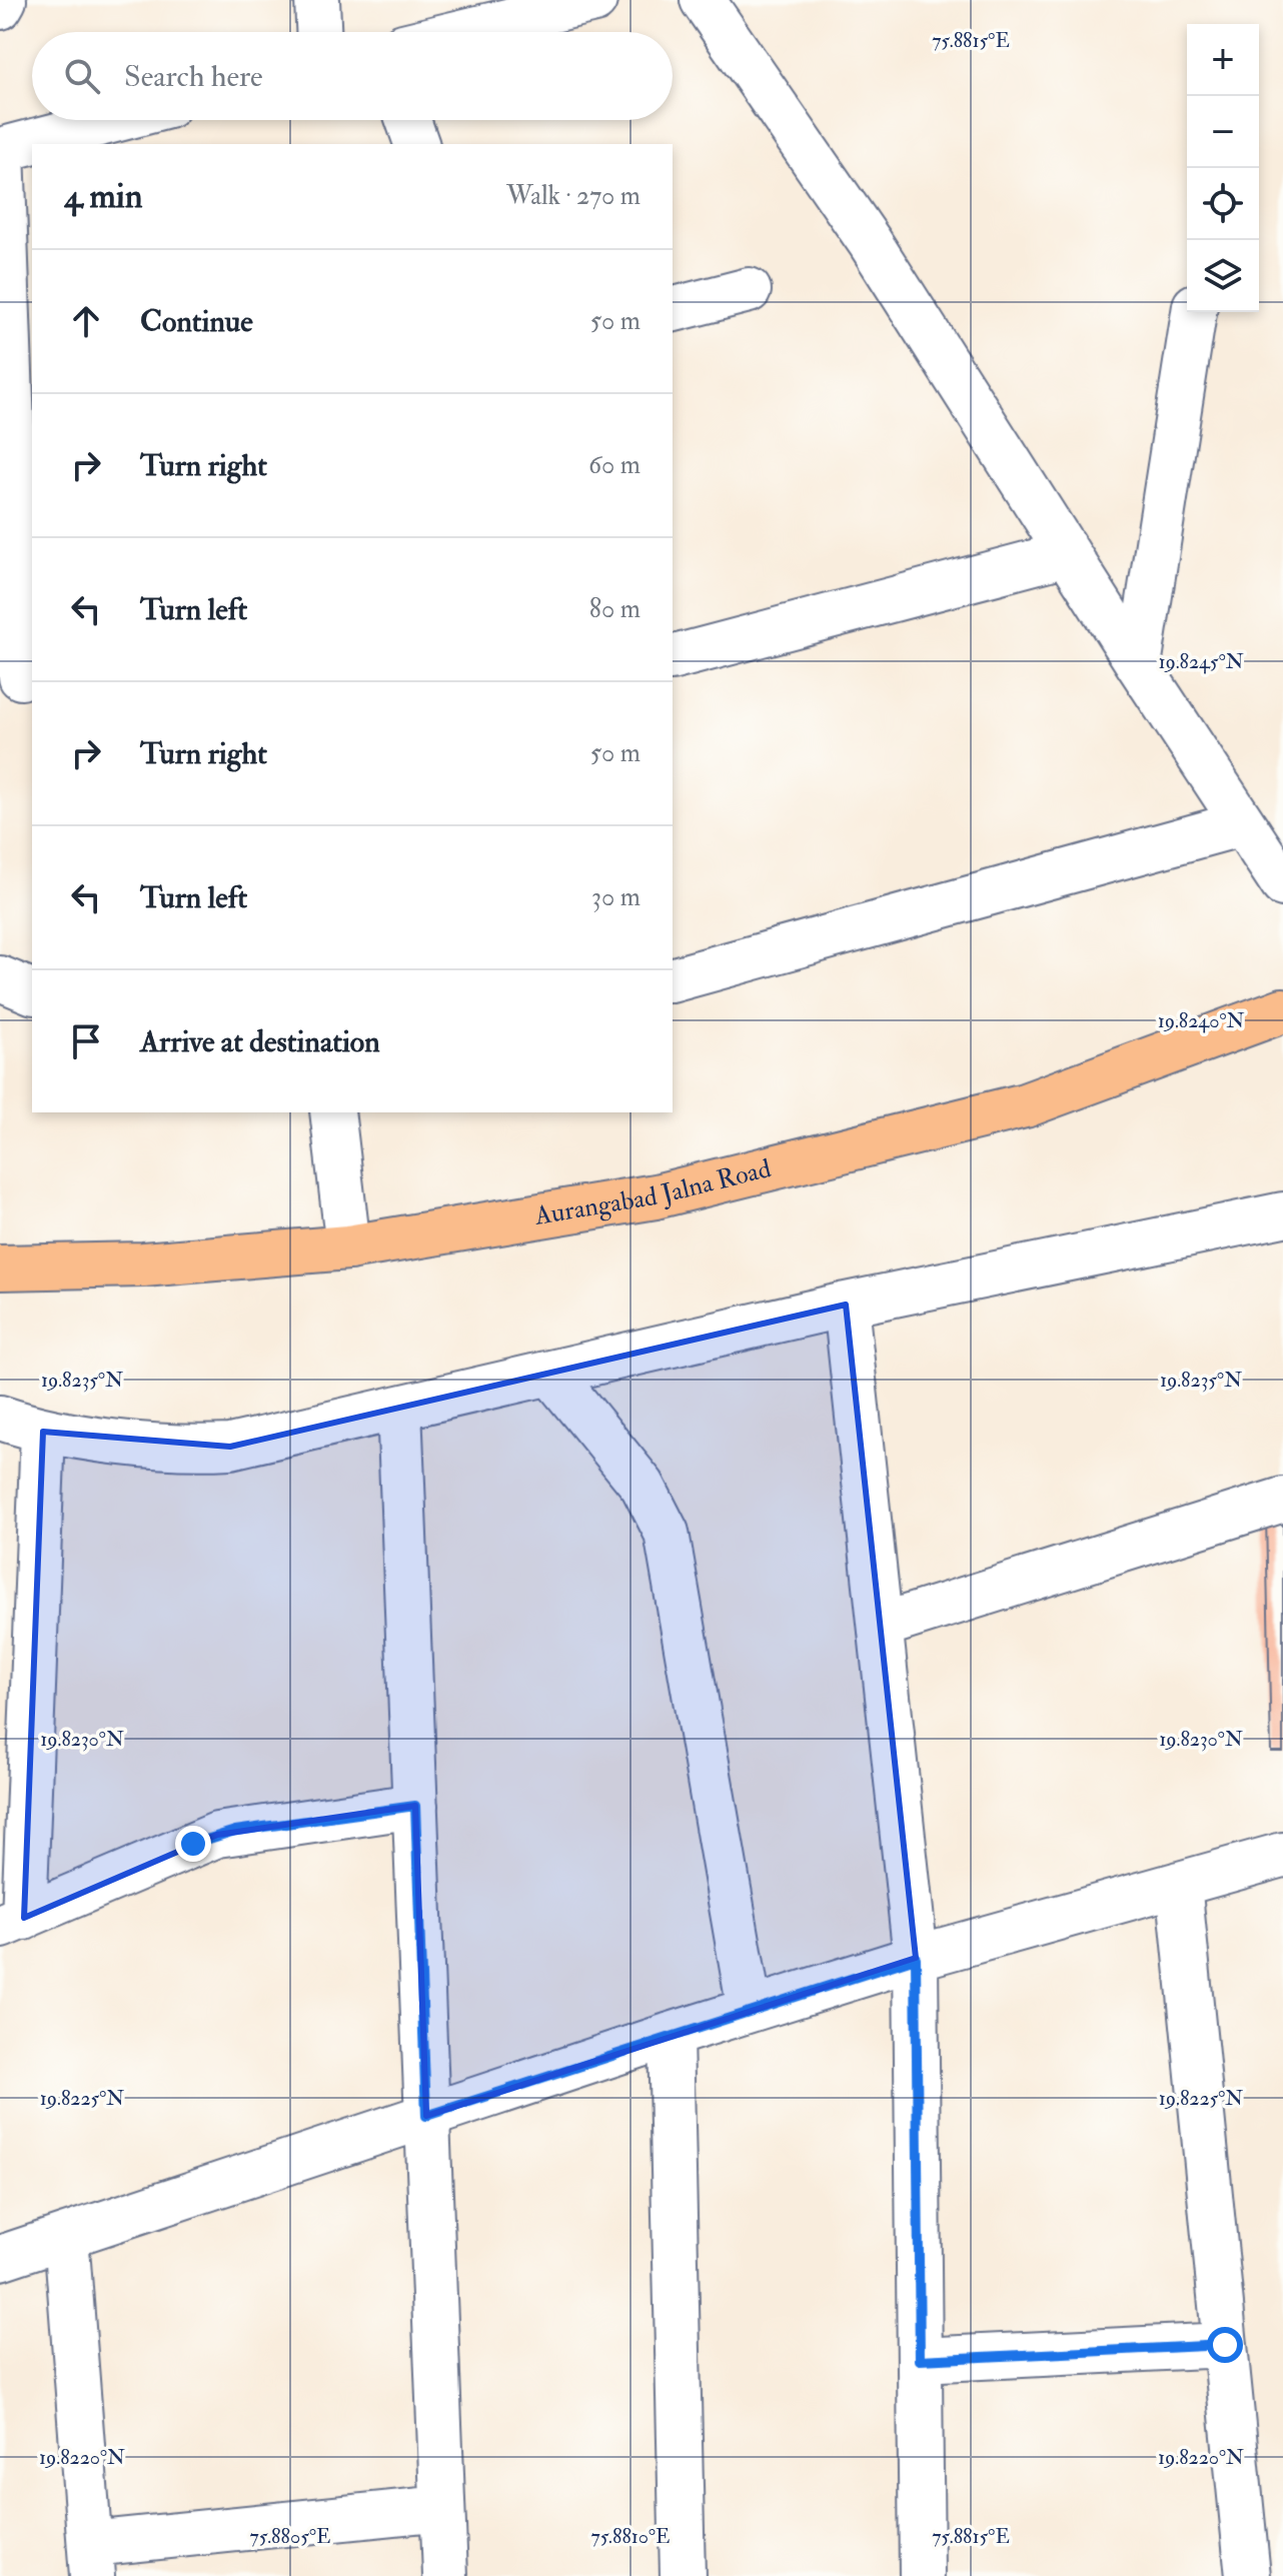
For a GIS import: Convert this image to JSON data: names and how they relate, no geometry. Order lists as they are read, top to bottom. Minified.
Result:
{"streets":{"main road":["Aurangabad Jalna Road"]},"page":{"map_buttons":["+","−"],"search":"Search here","heading":["4 min","Walk · 270 m"],"list":[["Continue","50 m"],["Turn right","60 m"],["Turn left","80 m"],["Turn right","50 m"],["Turn left","30 m"],"Arrive at destination"]},"coordinates":["75.8815°E","19.8245°N","19.8240°N","19.8235°N","19.8230°N","19.8225°N","19.8220°N","75.8805°E","75.8810°E"]}
